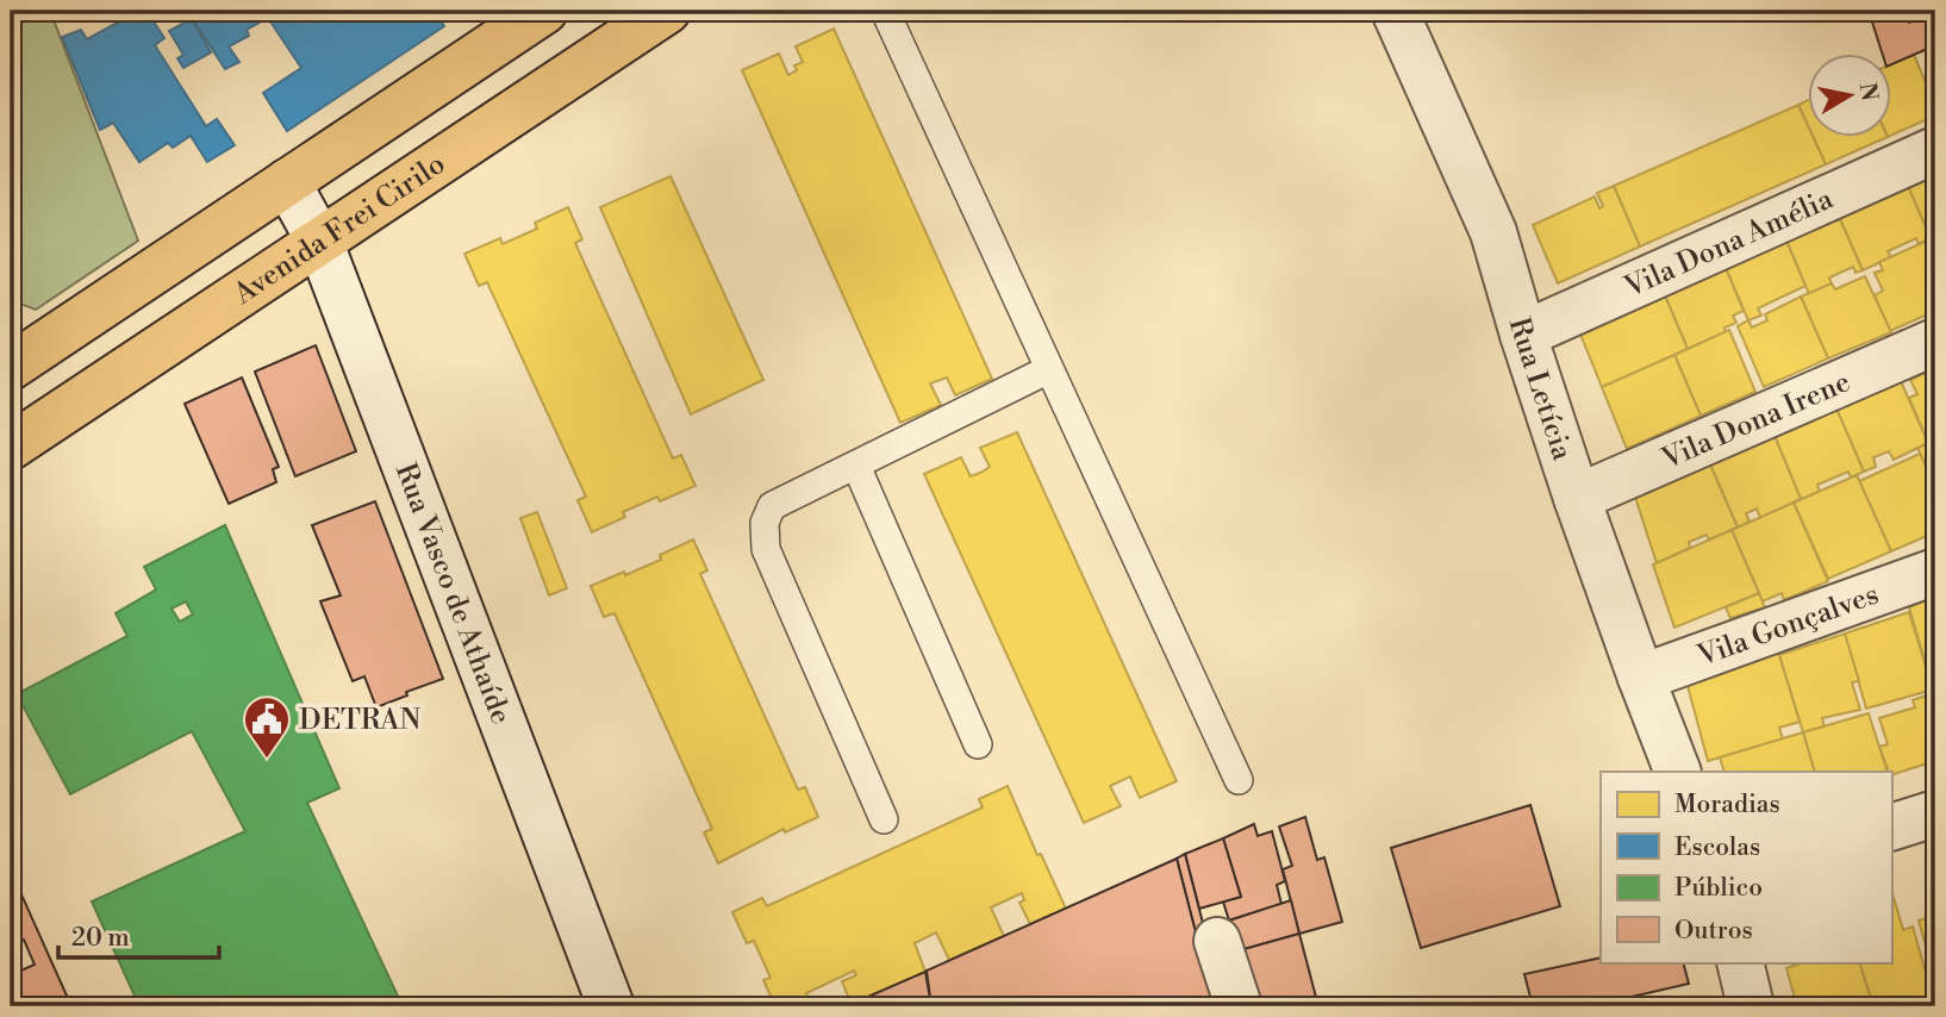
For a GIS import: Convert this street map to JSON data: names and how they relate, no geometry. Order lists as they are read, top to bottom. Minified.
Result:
{"streets":{"main road":["Avenida Frei Cirilo"],"street":["Vila Dona Amélia","Rua Letícia","Vila Dona Irene","Rua Vasco de Athaíde","Vila Gonçalves"]},"crossings":[["Avenida Frei Cirilo","Rua Vasco de Athaíde"],["Vila Dona Amélia","Rua Letícia"],["Rua Letícia","Vila Dona Irene"],["Rua Letícia","Vila Gonçalves"]],"places":{"public building":["DETRAN"]},"legend":["Moradias","Escolas","Público","Outros"],"scale_bar":"20 m","north":"right"}
